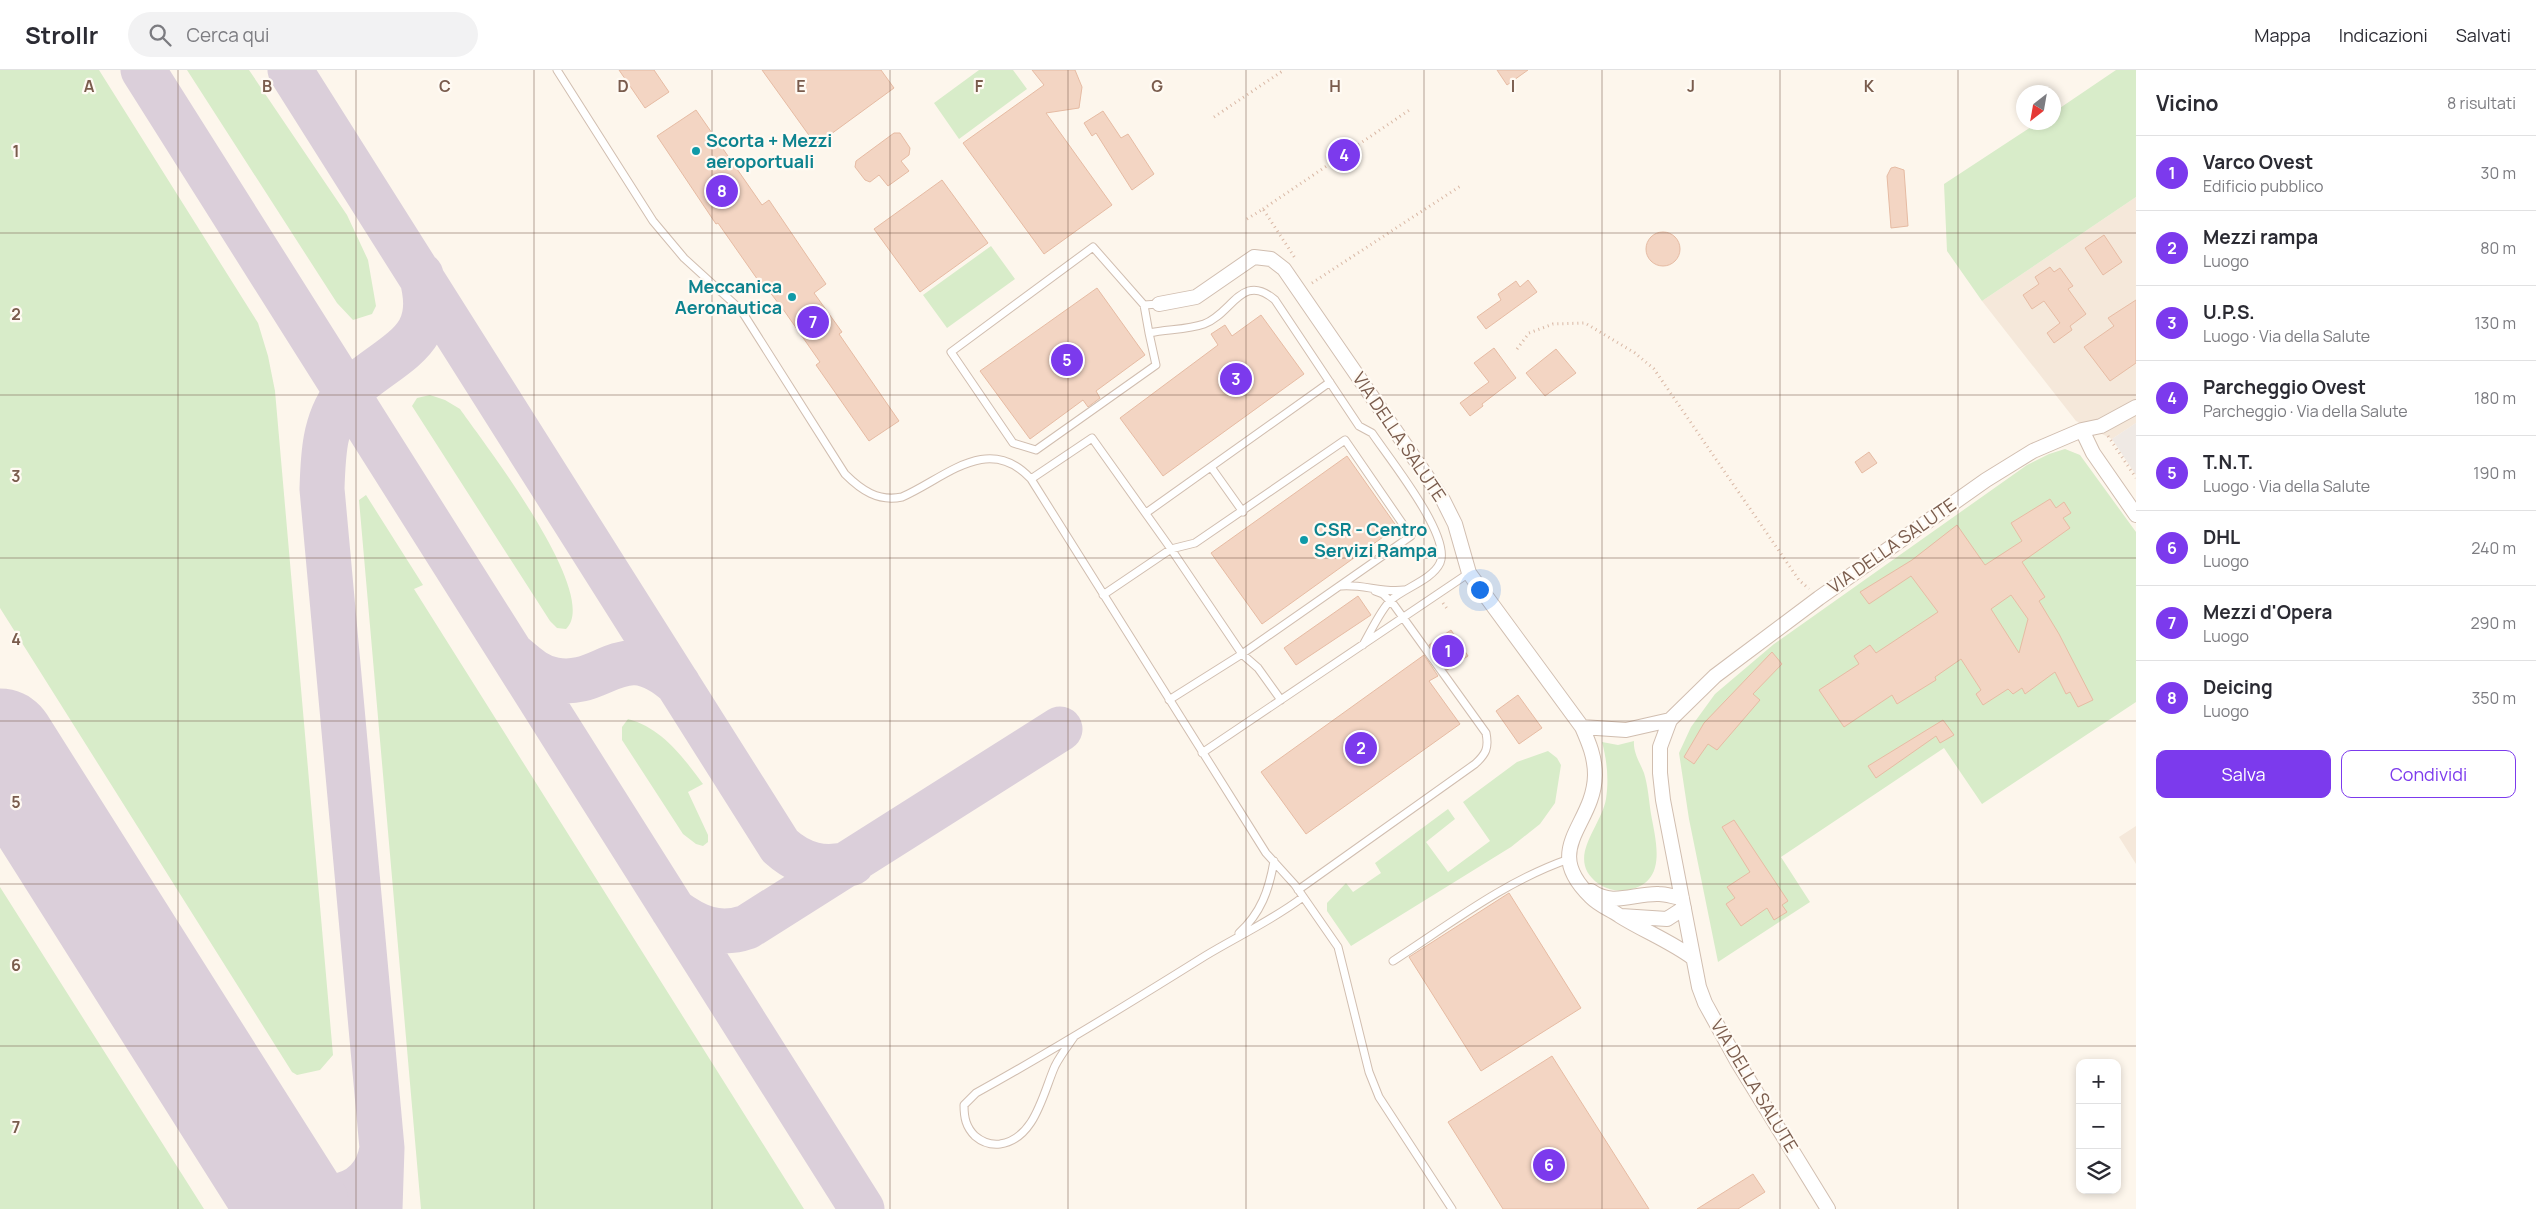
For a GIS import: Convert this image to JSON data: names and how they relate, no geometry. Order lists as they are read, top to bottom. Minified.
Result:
{"streets":{"street":["VIA DELLA SALUTE"]},"places":["Scorta + Mezzi aeroportuali","Meccanica Aeronautica","CSR - Centro Servizi Rampa"],"north":"bottom left","page":{"header":"Strollr","search":"Cerca qui","nav":["Mappa","Indicazioni","Salvati"],"heading":["Vicino","8 risultati"],"list":[{"mark":"1","name":"Varco Ovest","note":"Edificio pubblico","value":"30 m"},{"mark":"2","name":"Mezzi rampa","note":"Luogo","value":"80 m"},{"mark":"3","name":"U.P.S.","note":"Luogo · Via della Salute","value":"130 m"},{"mark":"4","name":"Parcheggio Ovest","note":"Parcheggio · Via della Salute","value":"180 m"},{"mark":"5","name":"T.N.T.","note":"Luogo · Via della Salute","value":"190 m"},{"mark":"6","name":"DHL","note":"Luogo","value":"240 m"},{"mark":"7","name":"Mezzi d'Opera","note":"Luogo","value":"290 m"},{"mark":"8","name":"Deicing","note":"Luogo","value":"350 m"}],"pins":["4","8","7","5","3","1","2","6"],"buttons":["Salva","Condividi"],"map_buttons":["+","−"]},"grid":{"columns":["A","B","C","D","E","F","G","H","I","J","K"],"rows":["1","2","3","4","5","6","7"]}}
